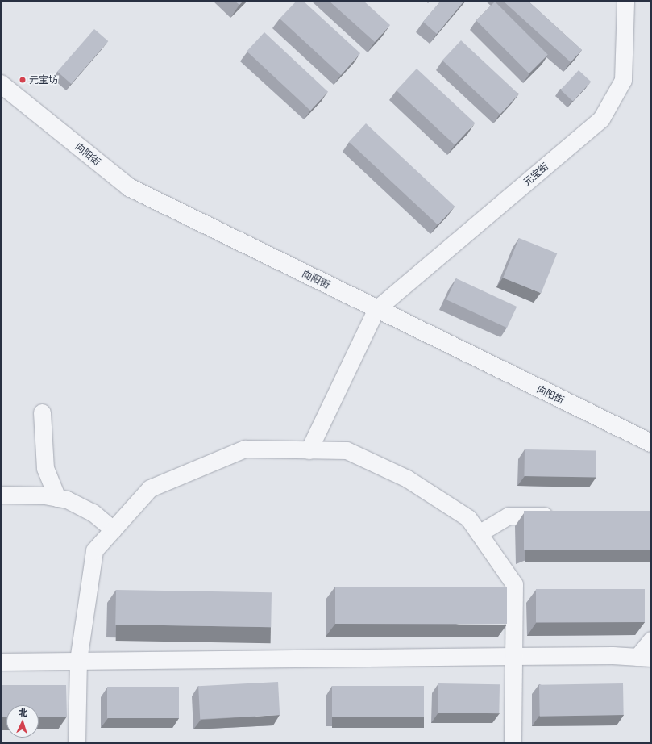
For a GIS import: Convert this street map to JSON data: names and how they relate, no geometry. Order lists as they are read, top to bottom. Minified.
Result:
{"streets":{"street":["向阳街","元宝街"]},"crossings":[["向阳街","元宝街"]],"places":["元宝坊"],"north":"top"}
